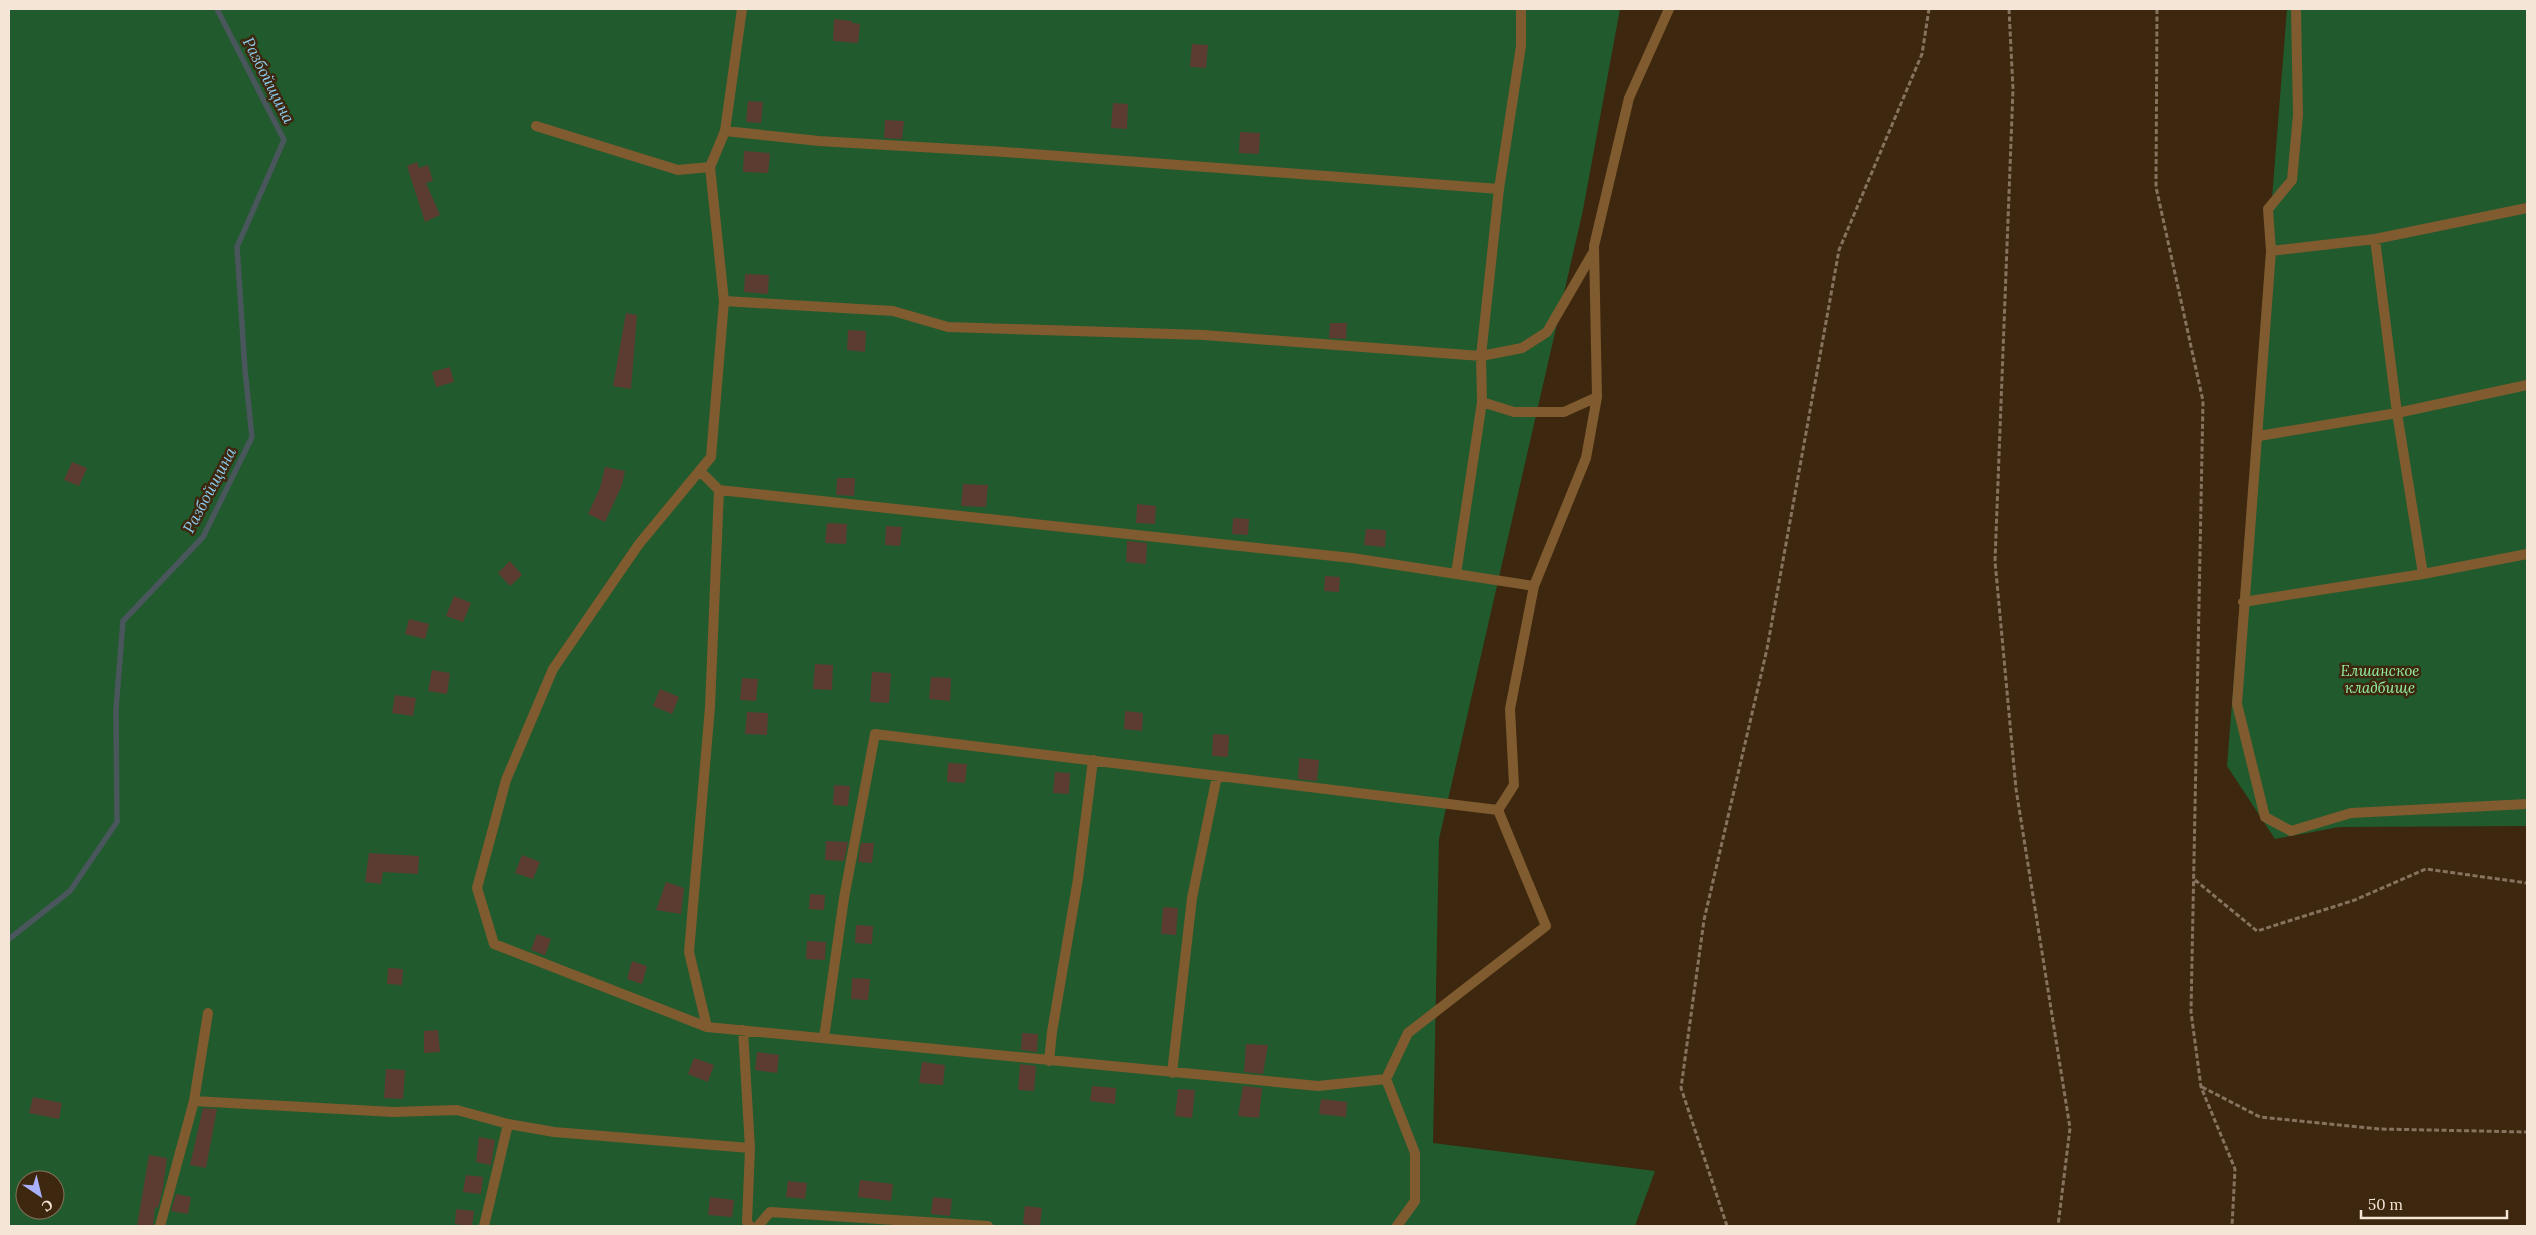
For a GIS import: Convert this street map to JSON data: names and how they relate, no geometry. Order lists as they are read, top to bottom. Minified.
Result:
{"water":["Разбойщина"],"parks":["Елшанское кладбище"],"scale_bar":"50 m","north":"bottom right"}
